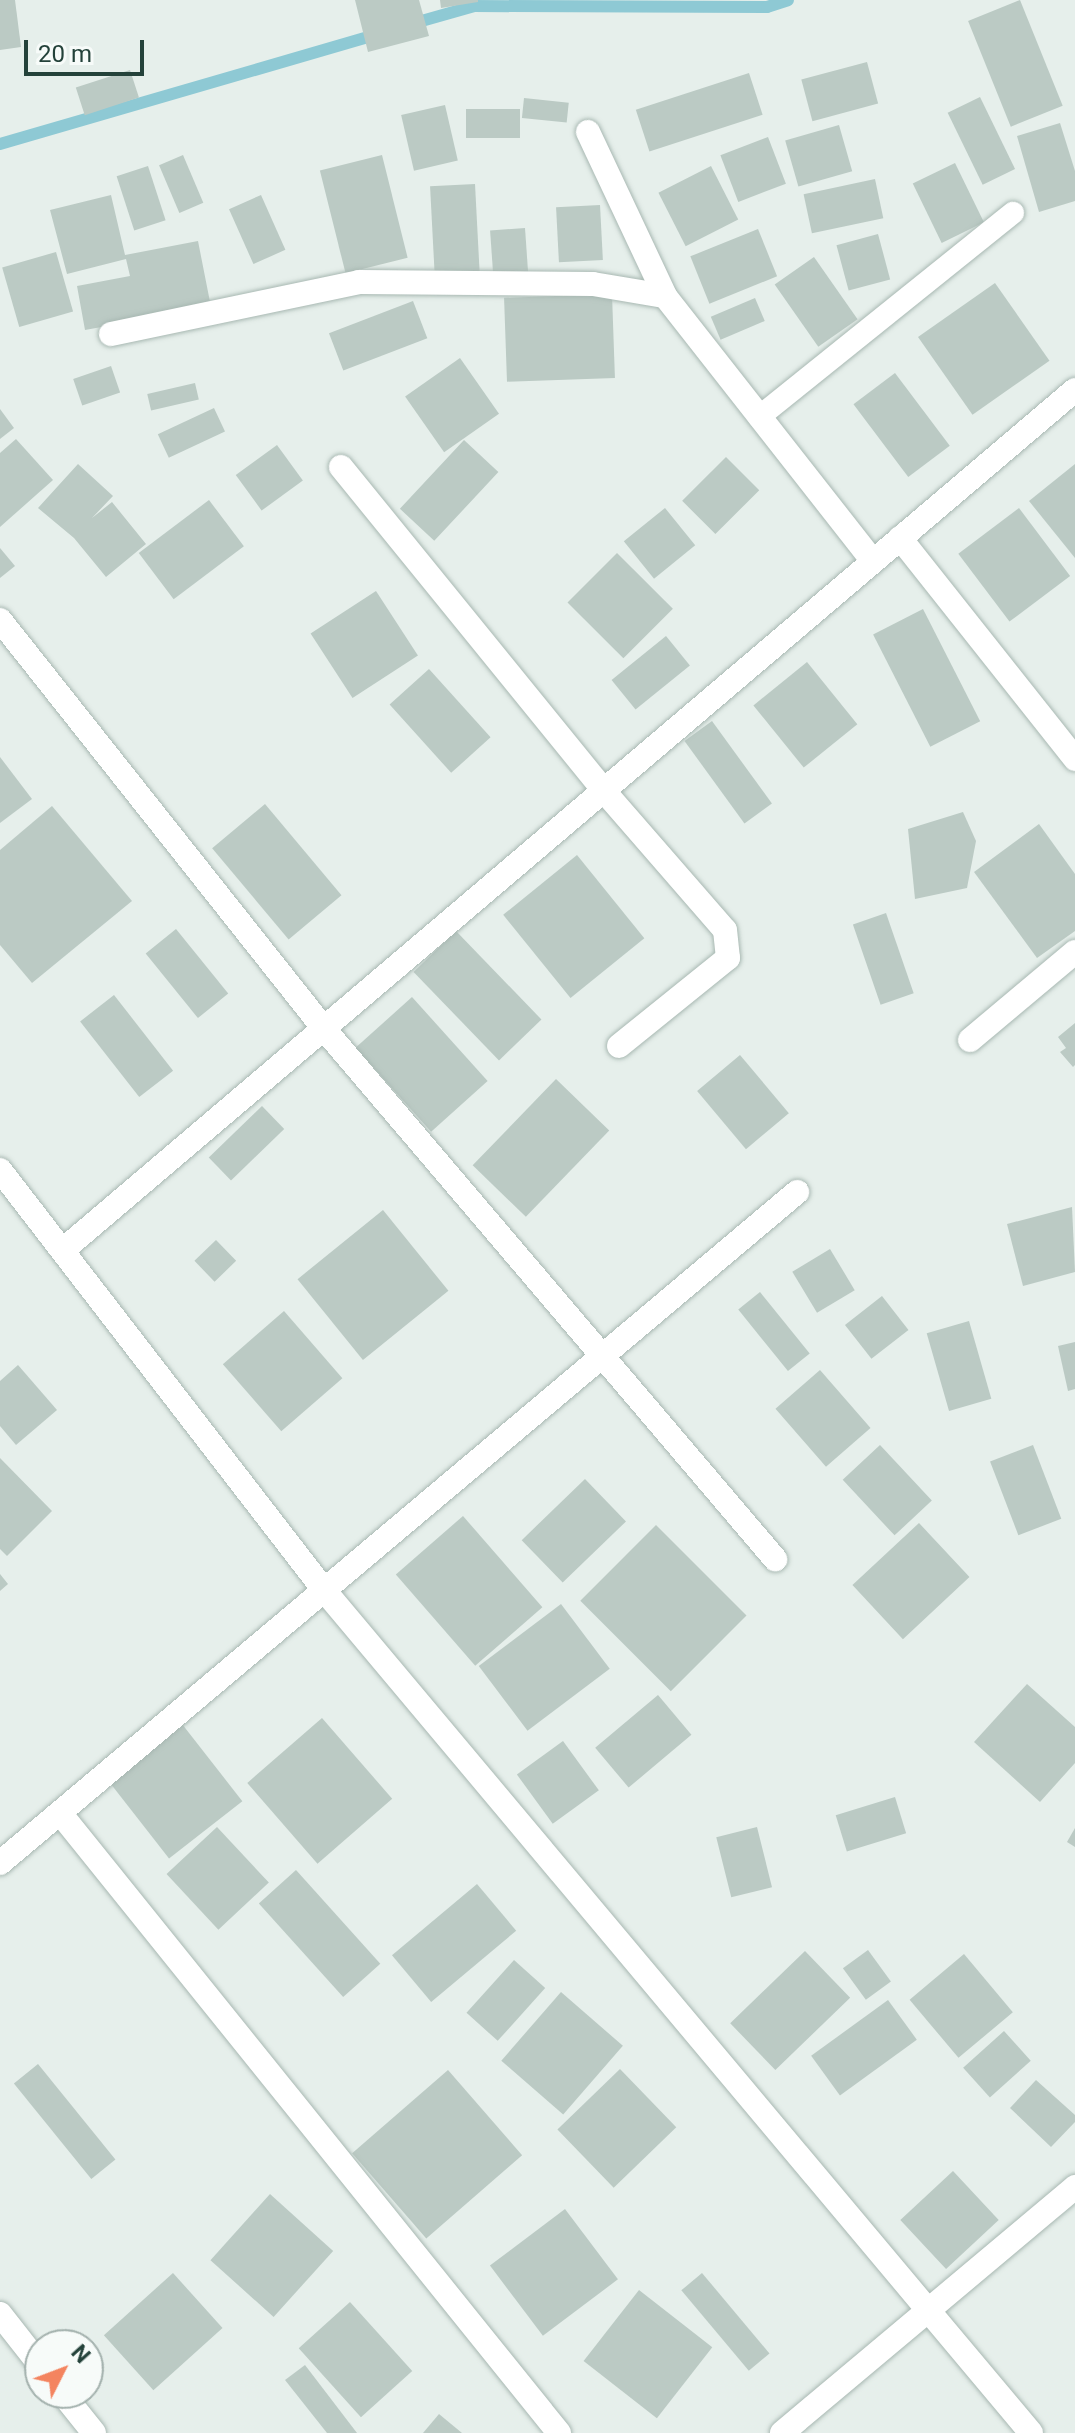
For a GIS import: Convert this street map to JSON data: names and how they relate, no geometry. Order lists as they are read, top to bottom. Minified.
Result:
{"scale_bar":"20 m","north":"top right"}
